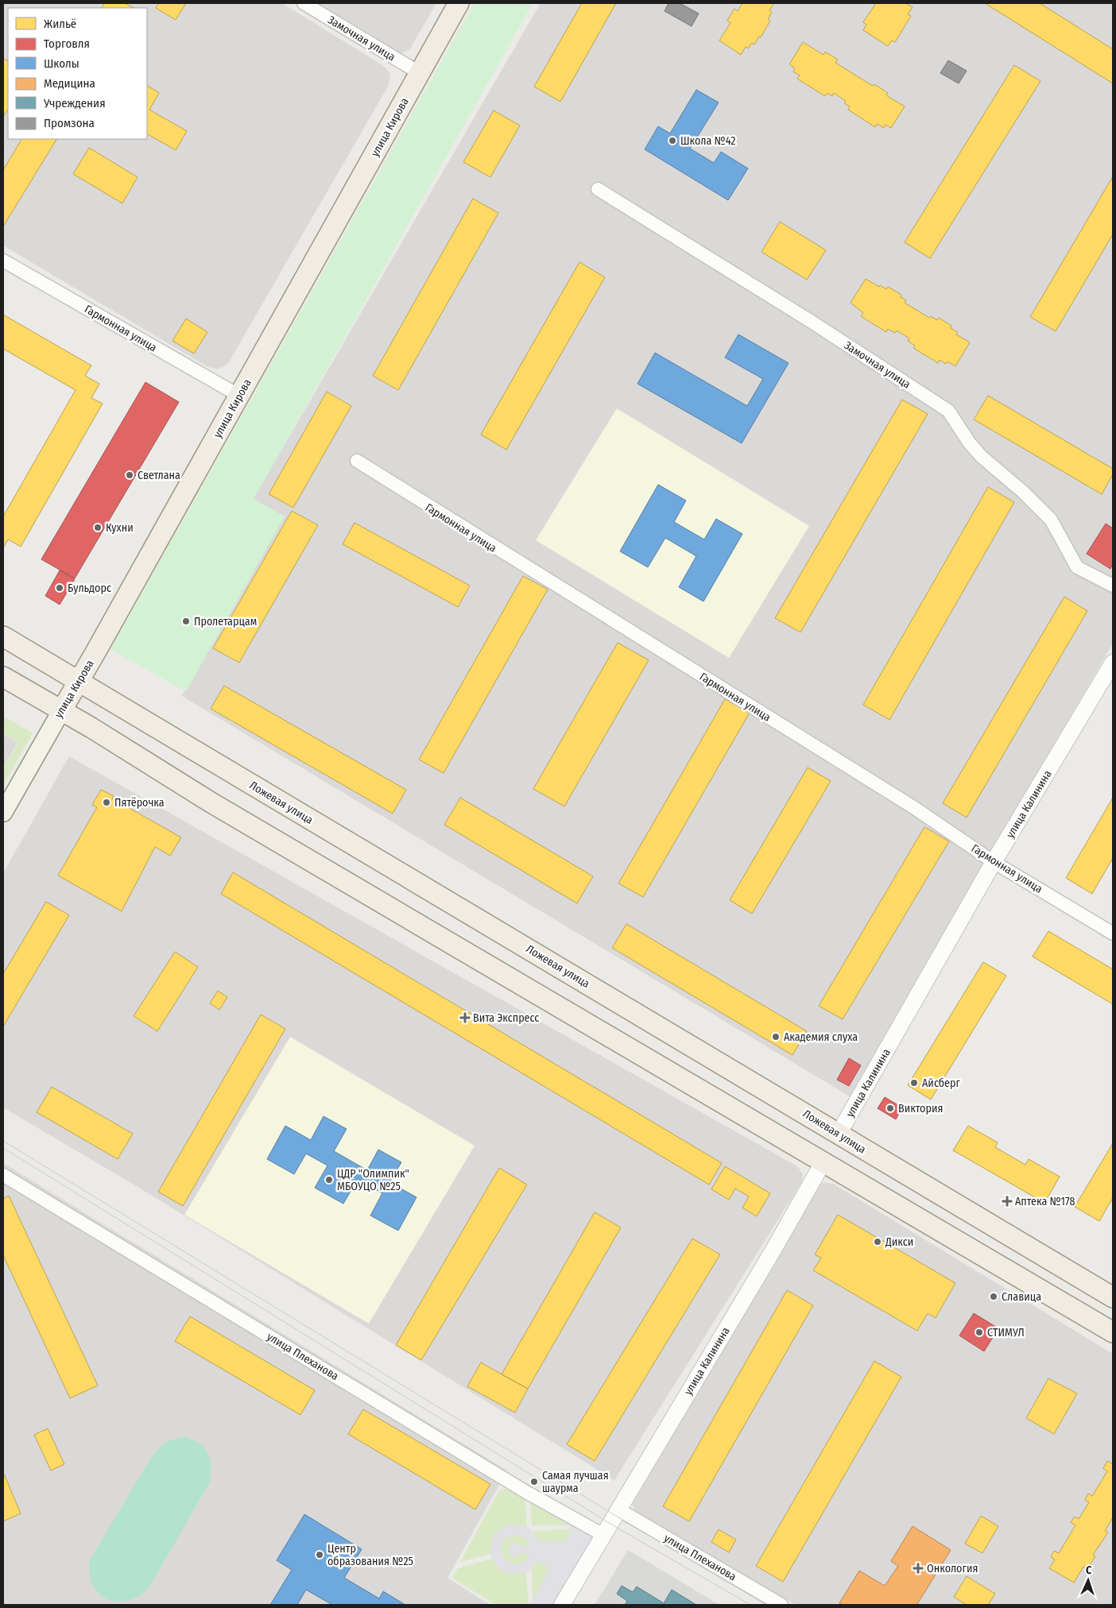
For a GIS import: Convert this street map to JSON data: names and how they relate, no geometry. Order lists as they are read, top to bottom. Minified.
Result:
{"streets":{"main road":["улица Кирова","Ложевая улица","улица Калинина"],"street":["Замочная улица","Гармонная улица","улица Плеханова"]},"crossings":[["Замочная улица","улица Кирова"],["улица Кирова","Гармонная улица"],["улица Кирова","Ложевая улица"],["Гармонная улица","улица Калинина"],["Ложевая улица","улица Калинина"],["улица Калинина","улица Плеханова"]],"places":{"other":["Школа №42","Светлана","Кухни","Бульдорс","Пролетарцам","Пятёрочка","Академия слуха","Айсберг","Виктория","ЦДР \"Олимпик\" МБОУЦО №25","Дикси","Славица","СТИМУЛ","Самая лучшая шаурма","Центр образования №25"],"health":["Вита Экспресс","Аптека №178","Онкология"]},"legend":["Жильё","Торговля","Школы","Медицина","Учреждения","Промзона"],"north":"top"}
